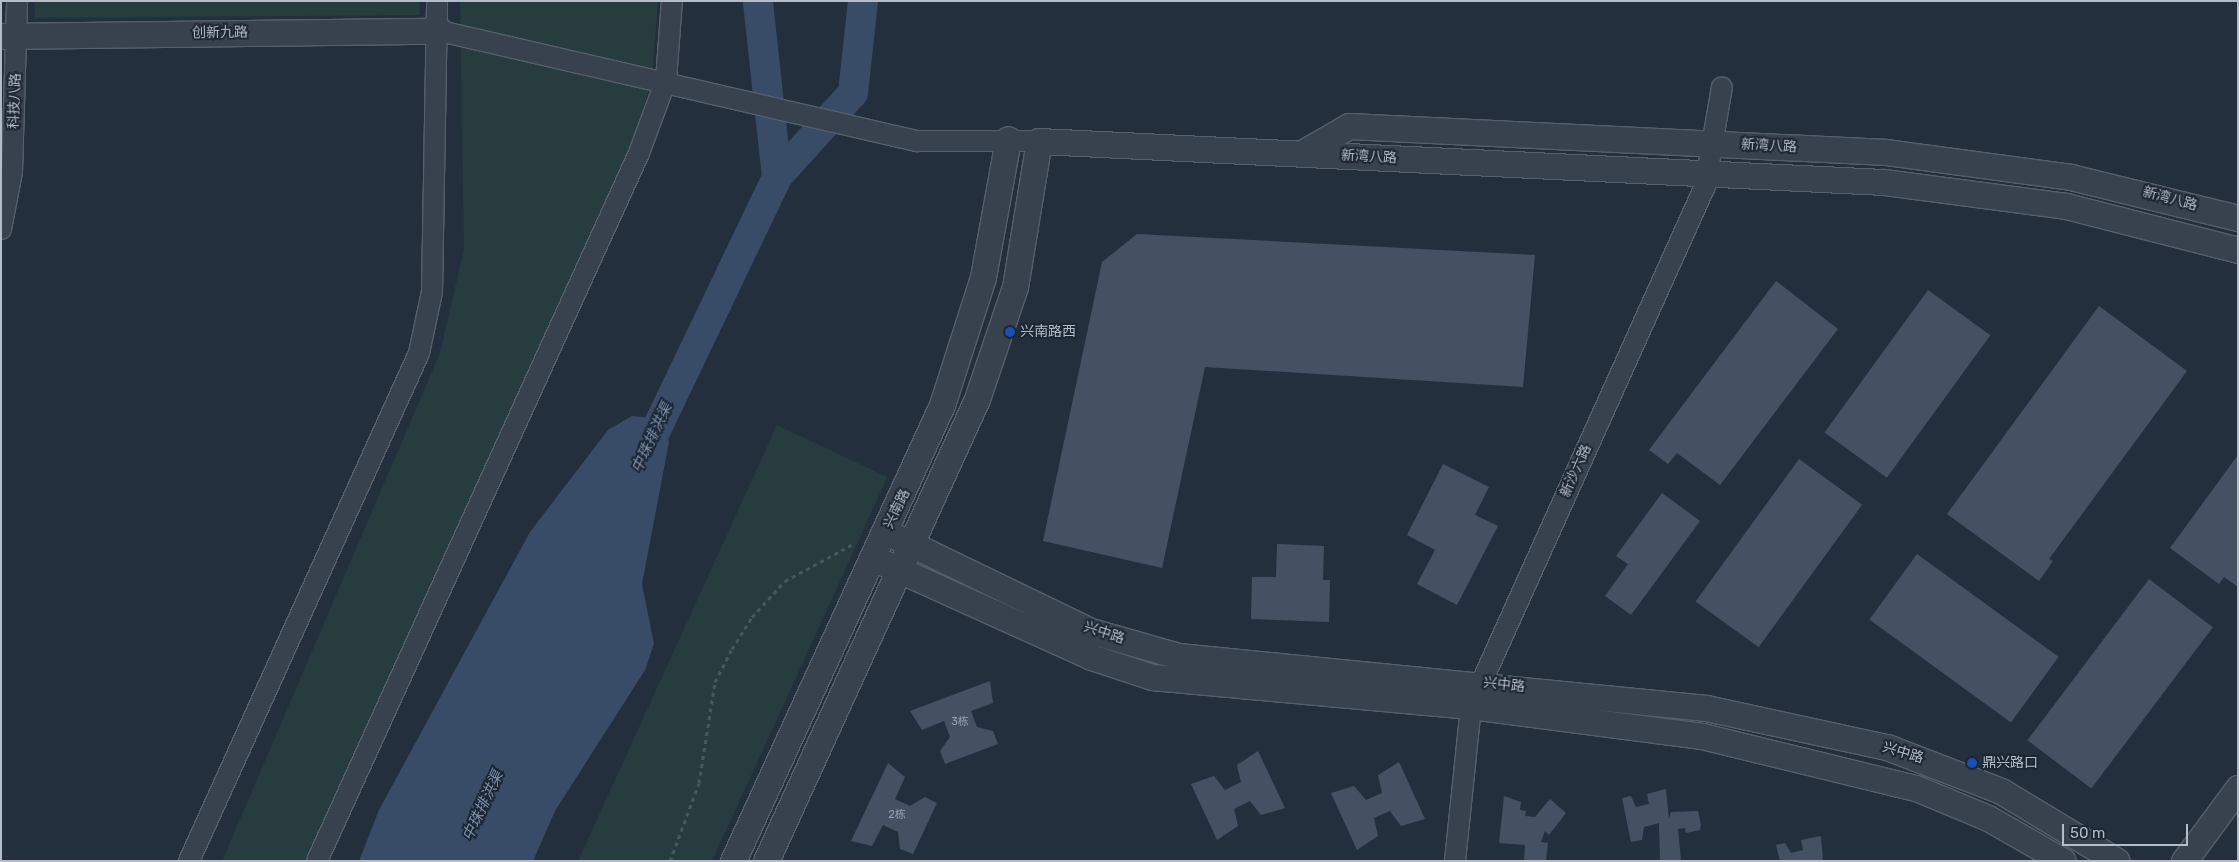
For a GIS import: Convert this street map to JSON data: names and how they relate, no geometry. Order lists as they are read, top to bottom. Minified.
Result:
{"streets":{"street":["创新九路","科技八路","新湾八路","新沙六路","兴南路","兴中路"]},"crossings":[["创新九路","科技八路"],["新湾八路","新沙六路"],["新沙六路","兴中路"],["兴南路","兴中路"]],"water":["中珠排洪渠"],"places":["兴南路西","鼎兴路口"],"house_numbers":["3栋","2栋"],"scale_bar":"50 m"}
